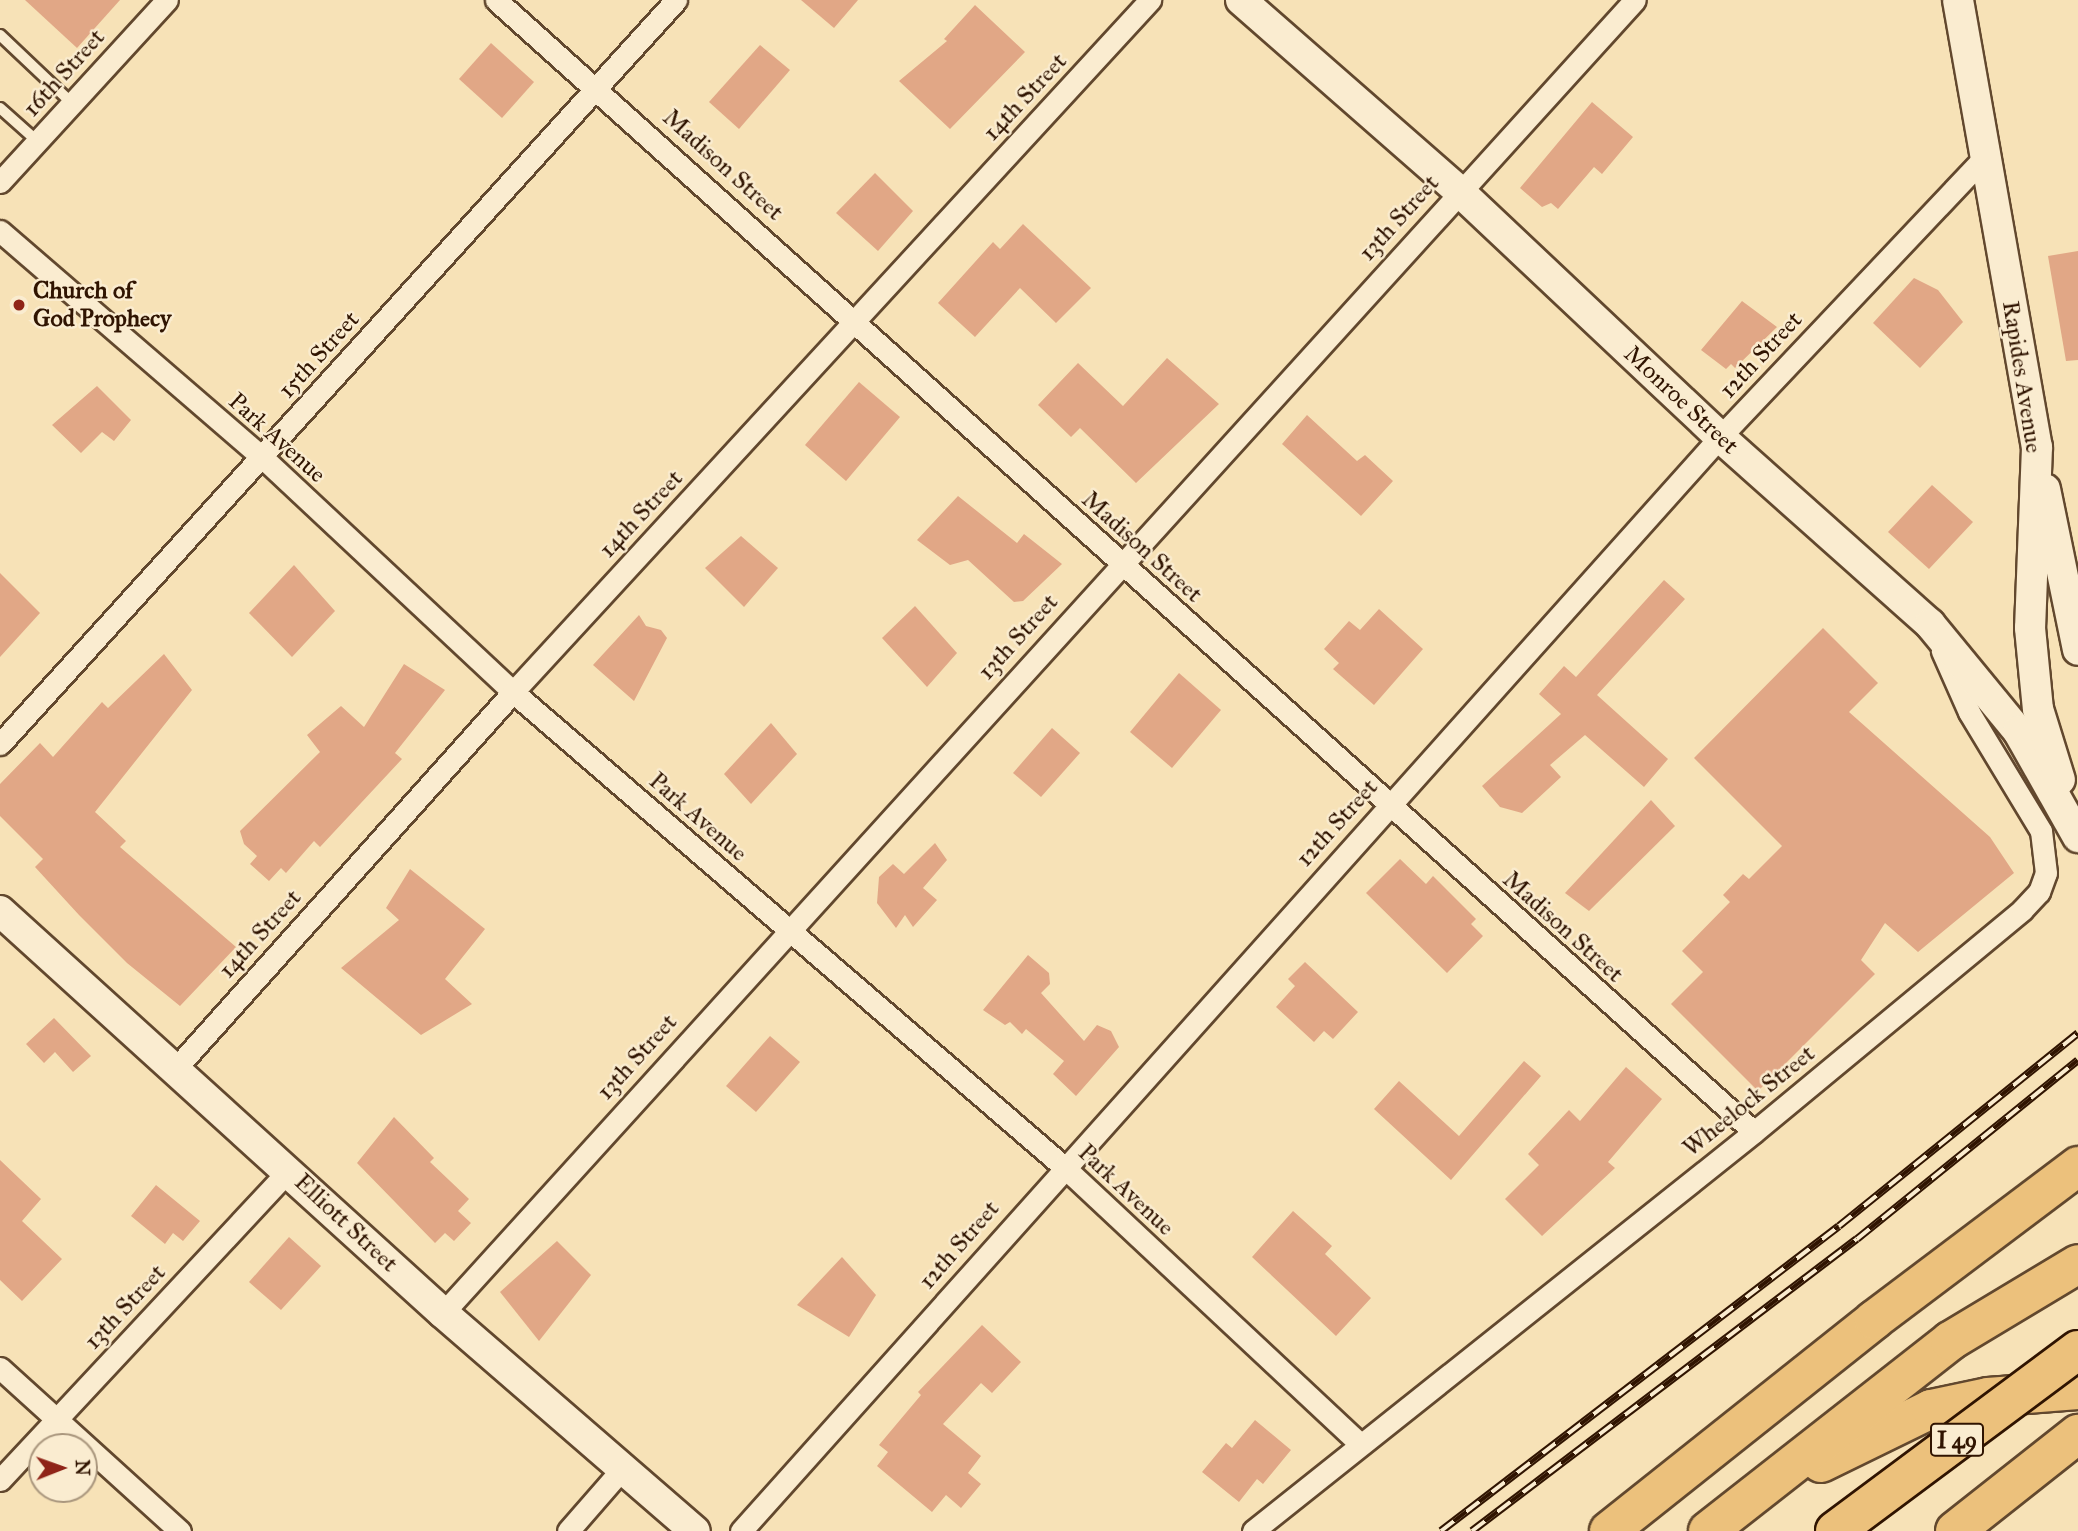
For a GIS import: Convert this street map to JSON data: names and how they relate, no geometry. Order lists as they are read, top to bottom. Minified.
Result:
{"streets":{"highway":["I 49"],"main road":["Rapides Avenue","Monroe Street","Elliott Street"],"street":["16th Street","14th Street","Madison Street","13th Street","15th Street","12th Street","Park Avenue","Wheelock Street"]},"crossings":[["14th Street","Madison Street"],["14th Street","Park Avenue"],["14th Street","Elliott Street"],["Madison Street","13th Street"],["Madison Street","15th Street"],["Madison Street","12th Street"],["Madison Street","Wheelock Street"],["13th Street","Monroe Street"],["13th Street","Park Avenue"],["13th Street","Elliott Street"],["15th Street","Park Avenue"],["12th Street","Rapides Avenue"],["12th Street","Monroe Street"],["12th Street","Park Avenue"],["Rapides Avenue","Monroe Street"],["Monroe Street","Wheelock Street"],["Park Avenue","Wheelock Street"]],"places":["Church of God Prophecy"],"north":"right"}
